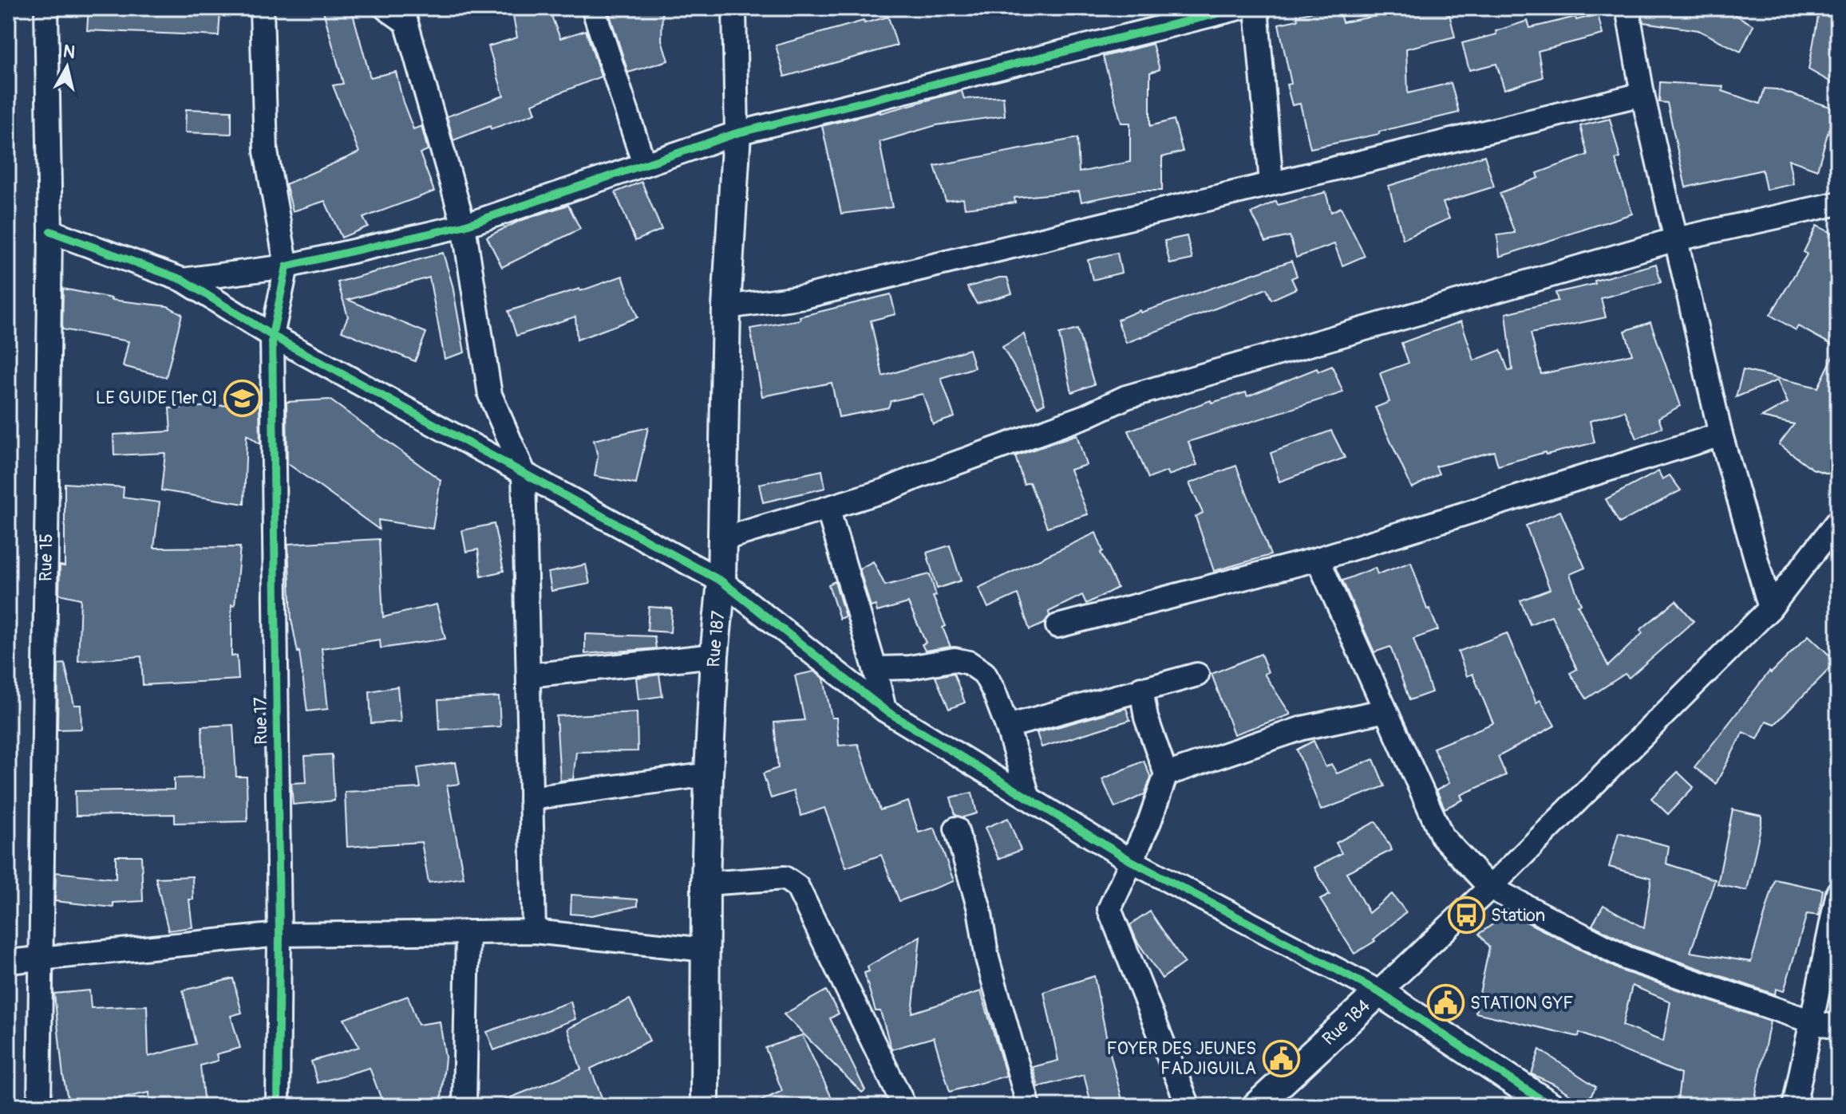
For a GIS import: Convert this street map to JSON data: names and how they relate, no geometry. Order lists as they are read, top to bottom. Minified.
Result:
{"streets":{"street":["Rue 15","Rue 187","Rue 17","Rue 184"]},"places":{"school or university":["LE GUIDE [1er C]"],"bus stop":["Station"],"public building":["STATION GYF","FOYER DES JEUNES FADJIGUILA"]},"north":"top"}
